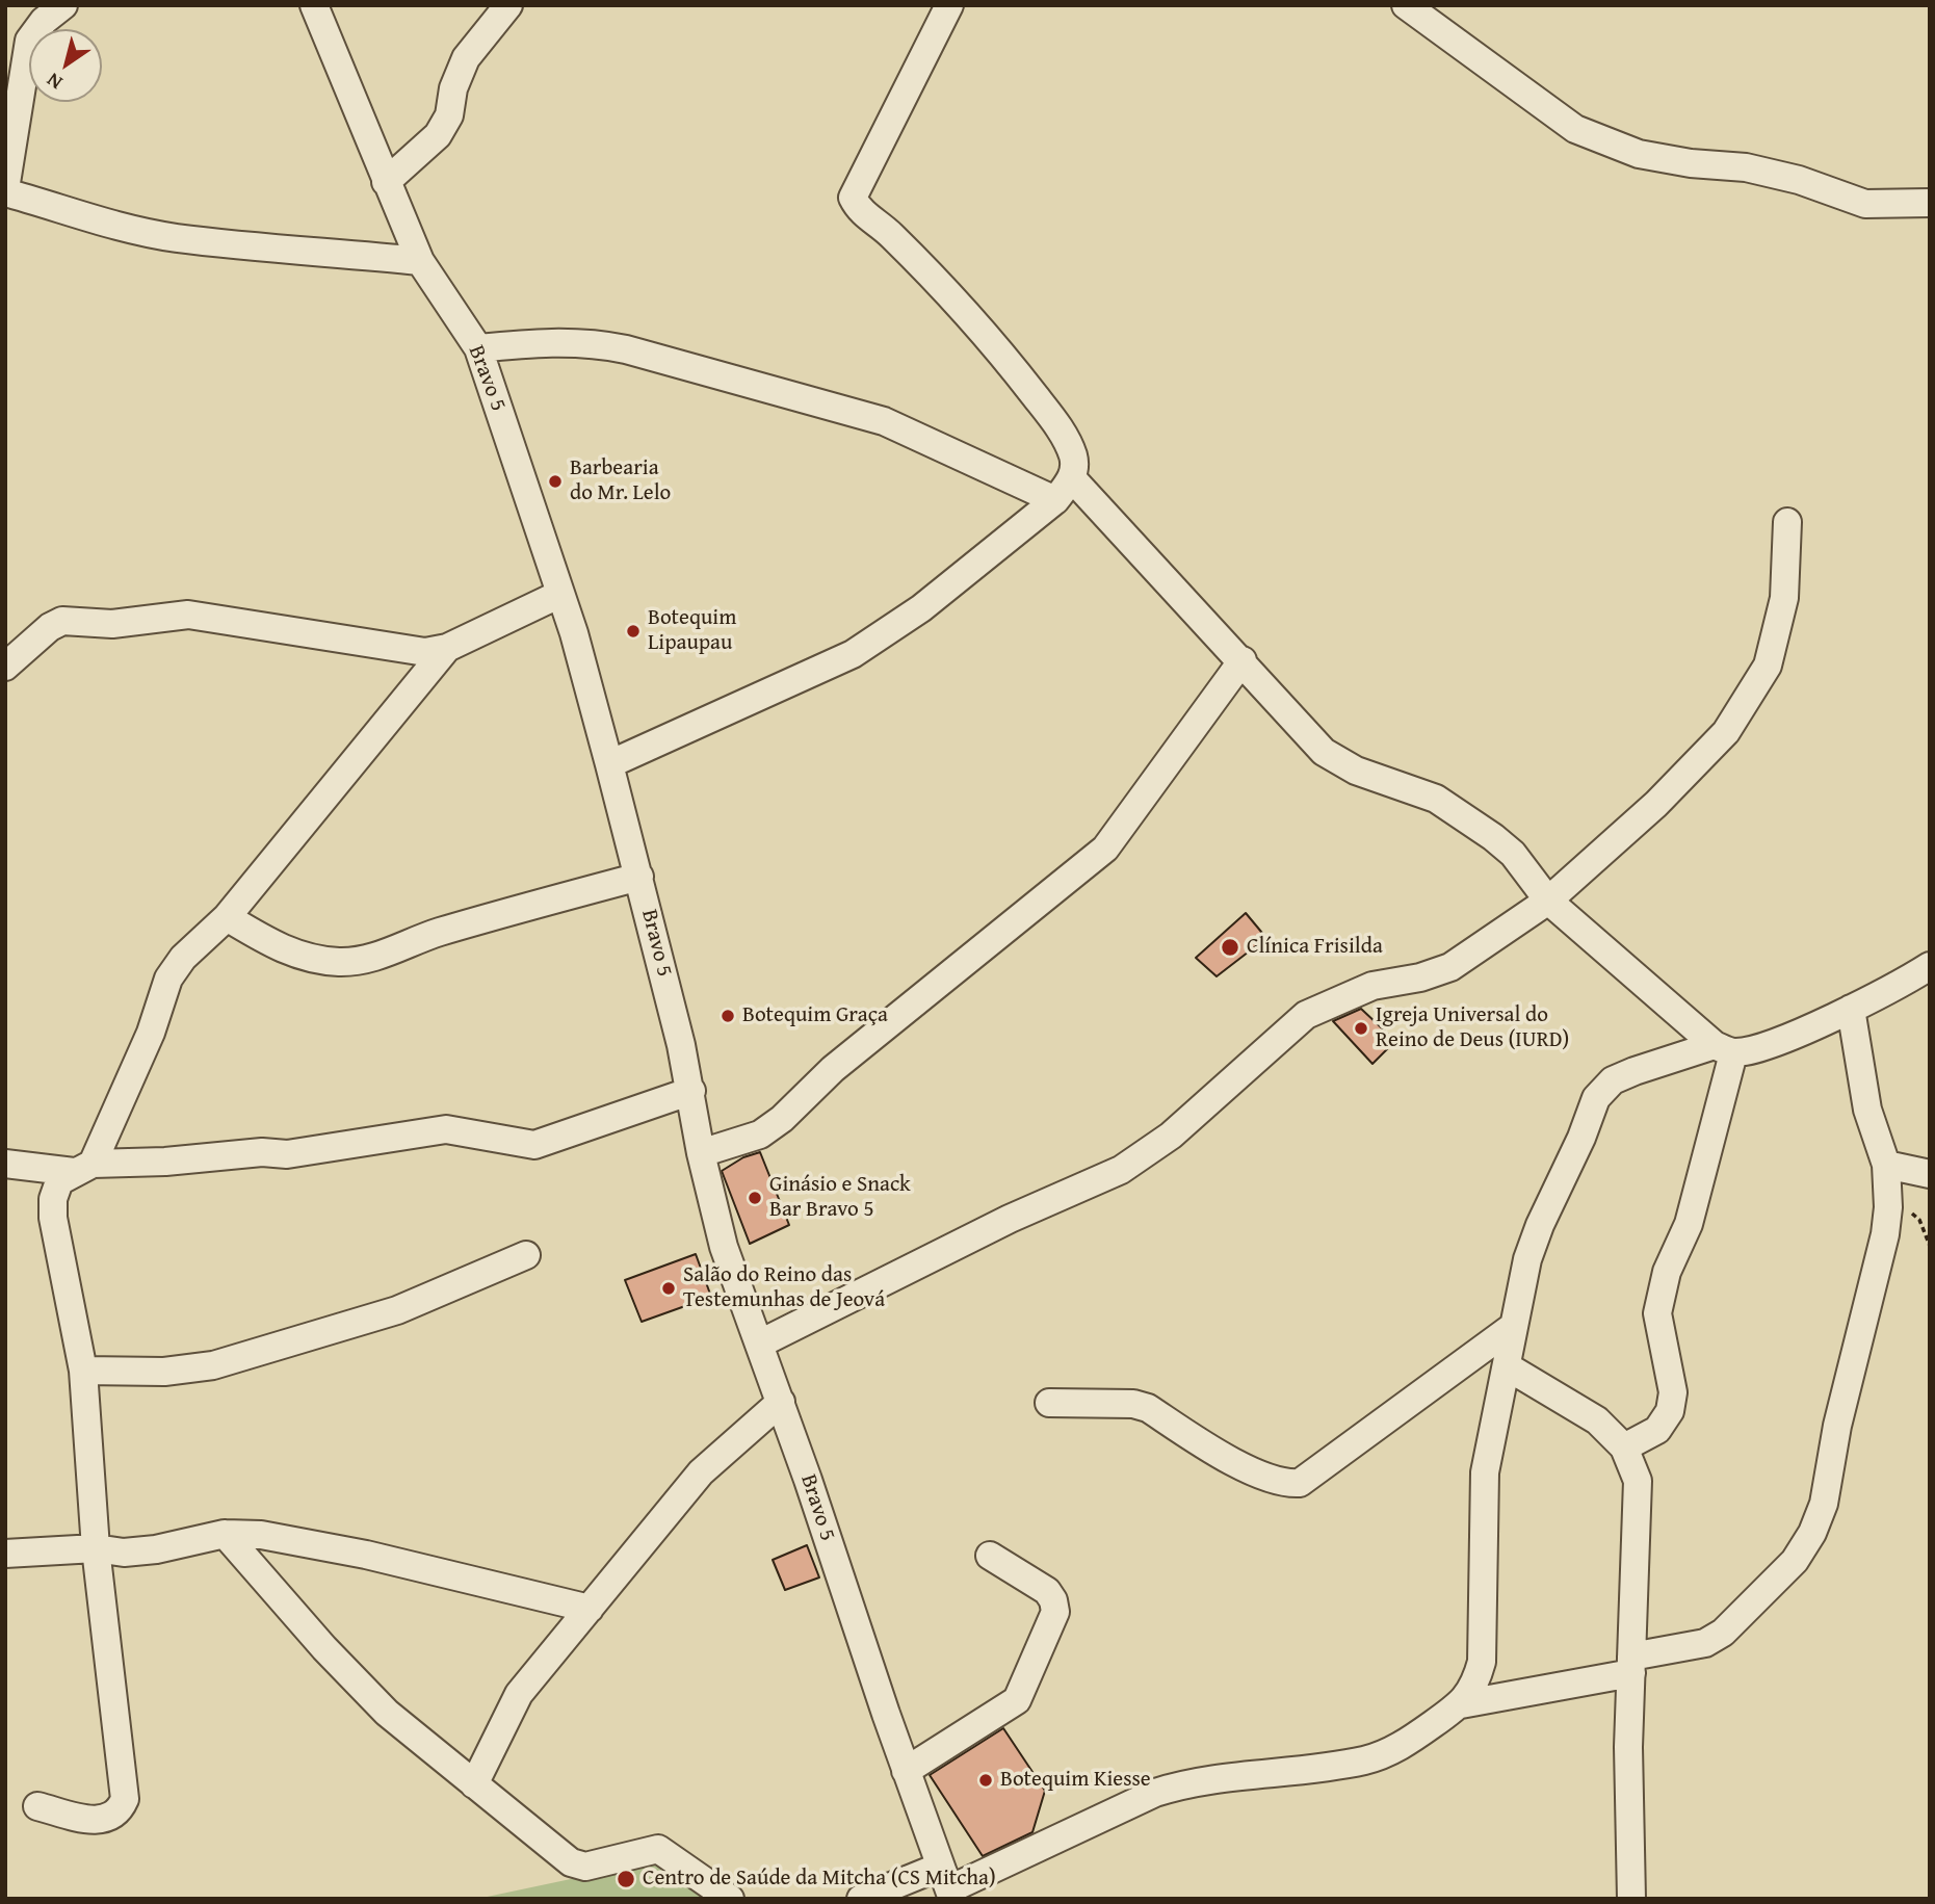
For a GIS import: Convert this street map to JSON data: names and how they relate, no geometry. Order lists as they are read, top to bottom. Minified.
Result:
{"streets":{"street":["Bravo 5"]},"places":["Barbearia do Mr. Lelo","Botequim Lipaupau","Clínica Frisilda","Botequim Graça","Igreja Universal do Reino de Deus (IURD)","Ginásio e Snack Bar Bravo 5","Salão do Reino das Testemunhas de Jeová","Botequim Kiesse","Centro de Saúde da Mitcha (CS Mitcha)"],"north":"bottom left"}
